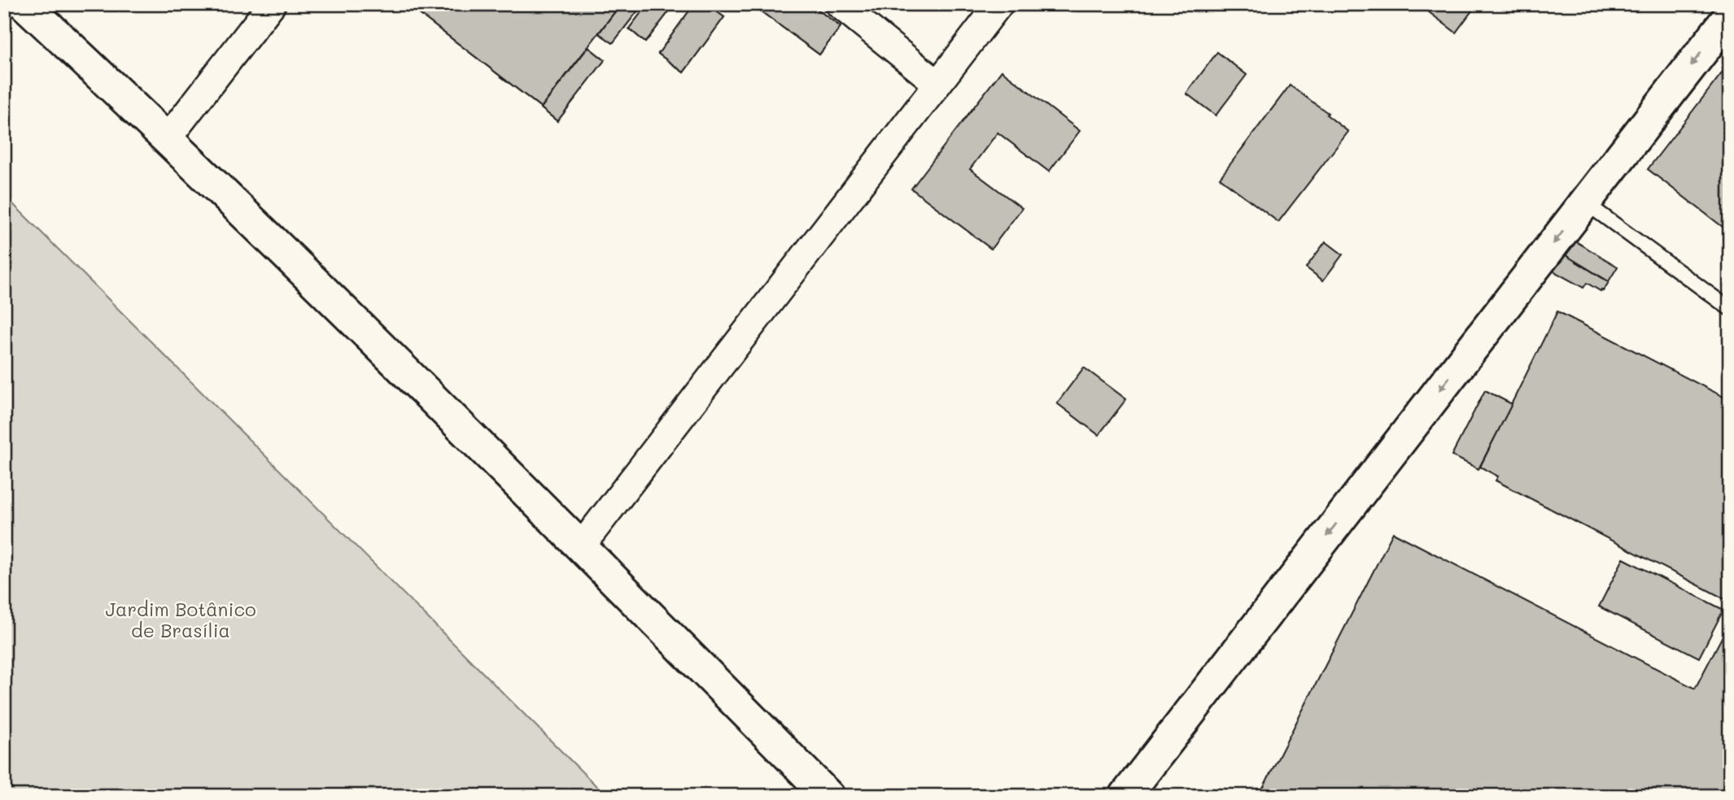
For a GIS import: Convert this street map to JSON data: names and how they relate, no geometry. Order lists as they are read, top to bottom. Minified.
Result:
{"parks":["Jardim Botânico de Brasília"]}
